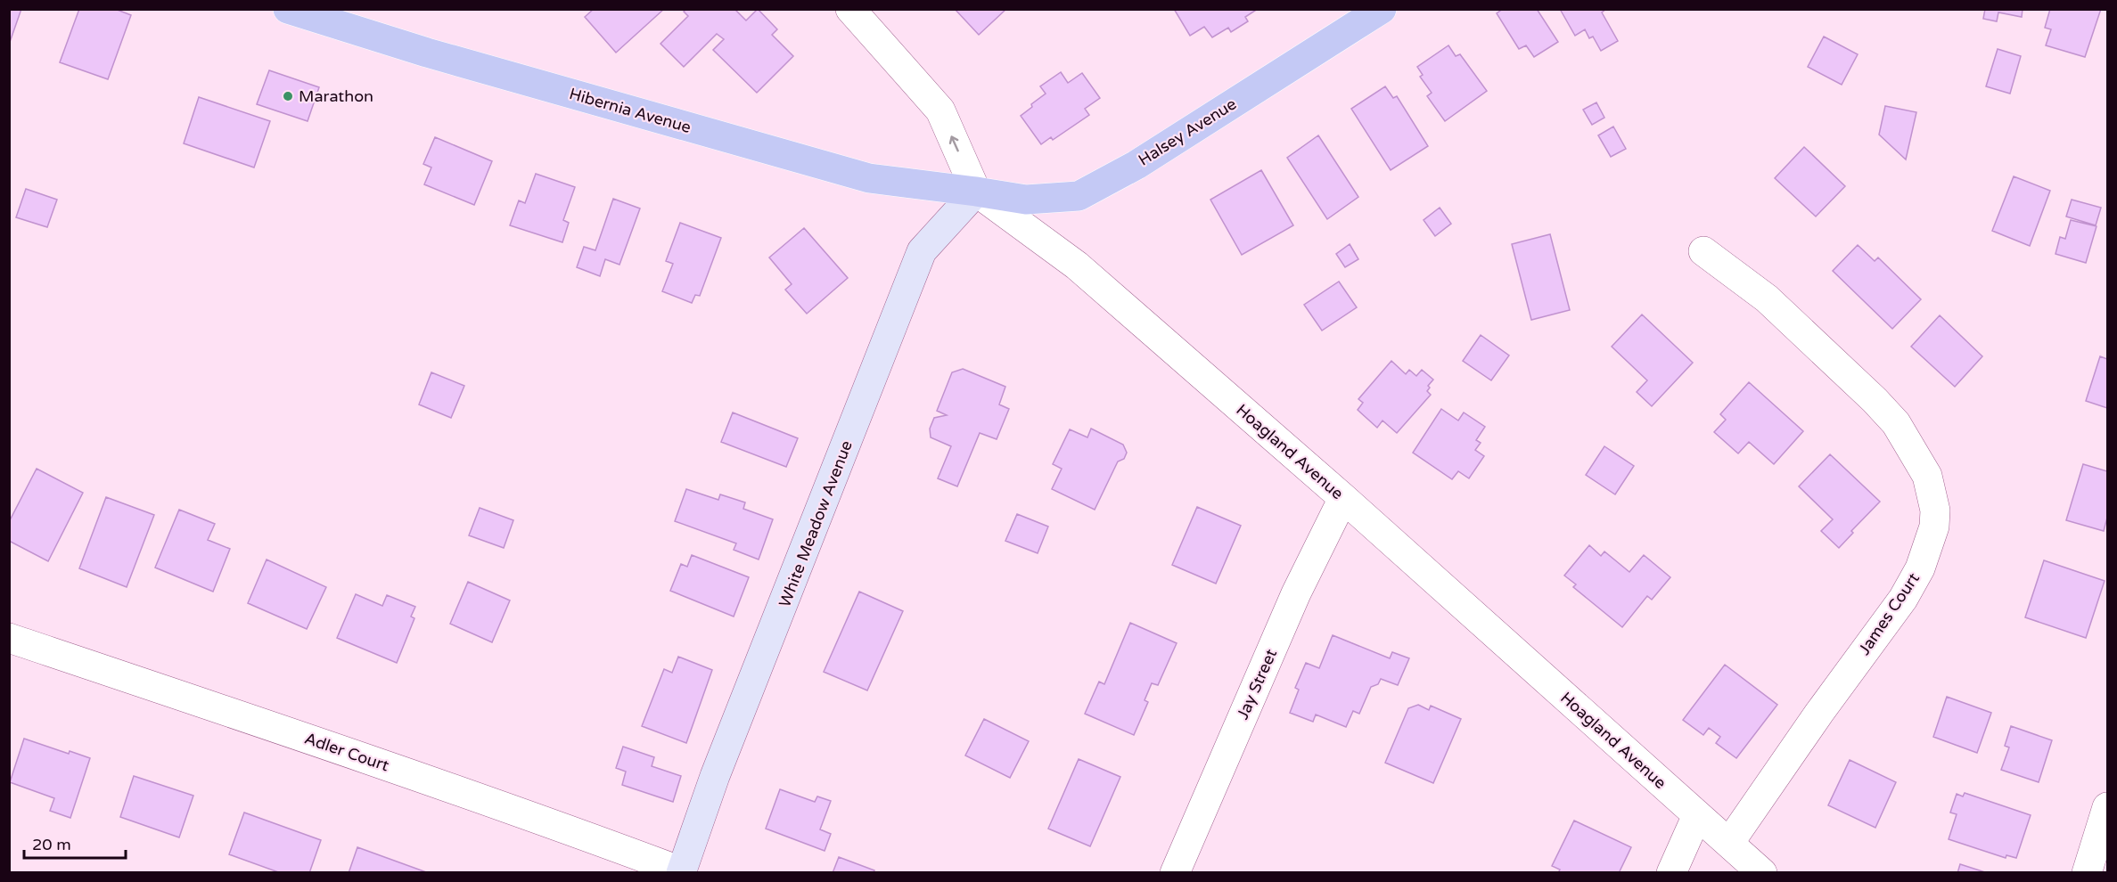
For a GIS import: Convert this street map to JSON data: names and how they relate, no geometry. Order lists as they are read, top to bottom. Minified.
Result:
{"streets":{"main road":["Hibernia Avenue","Halsey Avenue"],"street":["Hoagland Avenue","White Meadow Avenue","James Court","Jay Street","Adler Court"]},"crossings":[["Hibernia Avenue","Halsey Avenue"],["Hibernia Avenue","Hoagland Avenue"],["Hibernia Avenue","White Meadow Avenue"],["Halsey Avenue","Hoagland Avenue"],["Halsey Avenue","White Meadow Avenue"],["Hoagland Avenue","White Meadow Avenue"],["Hoagland Avenue","James Court"],["Hoagland Avenue","Jay Street"],["White Meadow Avenue","Adler Court"]],"places":["Marathon"],"scale_bar":"20 m"}
